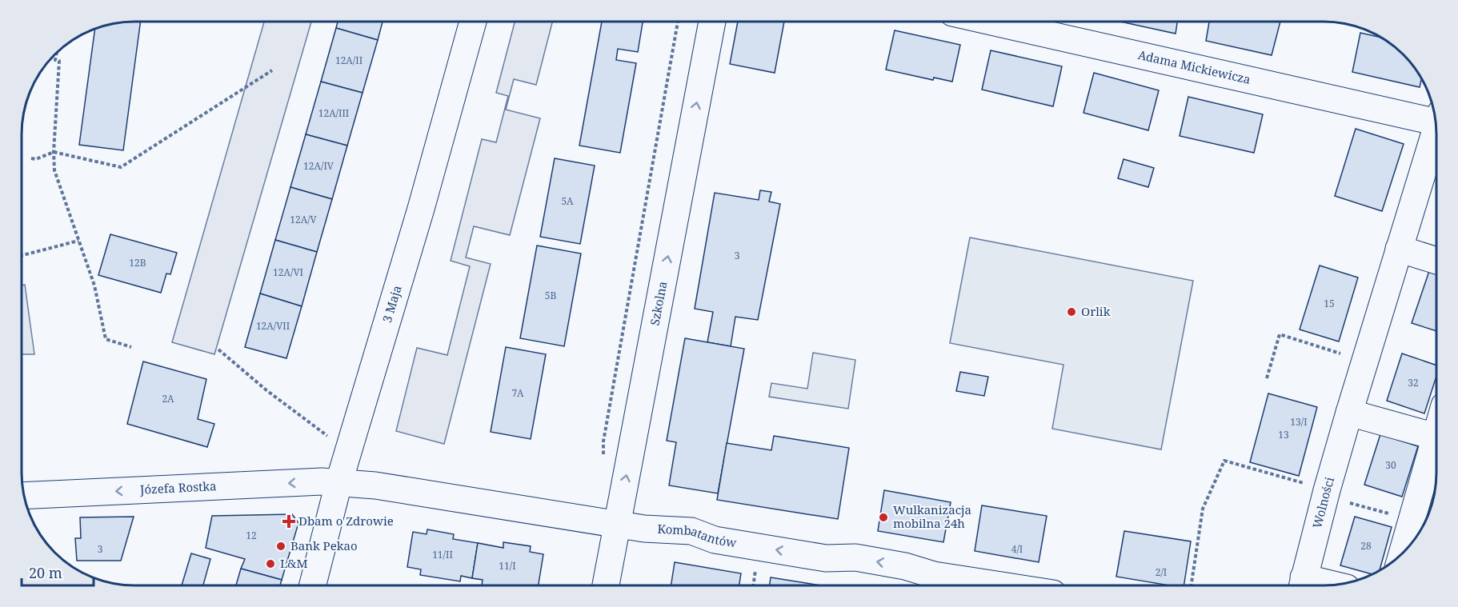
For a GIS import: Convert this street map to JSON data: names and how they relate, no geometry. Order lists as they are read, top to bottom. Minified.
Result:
{"streets":{"street":["Adama Mickiewicza","Szkolna","3 Maja","Józefa Rostka","Wolności","Kombatantów"]},"crossings":[["Szkolna","Kombatantów"],["3 Maja","Józefa Rostka"],["3 Maja","Kombatantów"],["Józefa Rostka","Kombatantów"]],"one_way":["Szkolna","Józefa Rostka","Kombatantów"],"places":{"other":["Orlik","Wulkanizacja mobilna 24h","Bank Pekao","L&M"],"health":["Dbam o Zdrowie"]},"house_numbers":["12A/II","12A/III","12A/IV","5A","12A/V","3","12B","12A/VI","5B","15","12A/VII","32","7A","2A","13/I","13","30","12","28","3","4/I","11/II","11/I","2/I"],"scale_bar":"20 m"}
